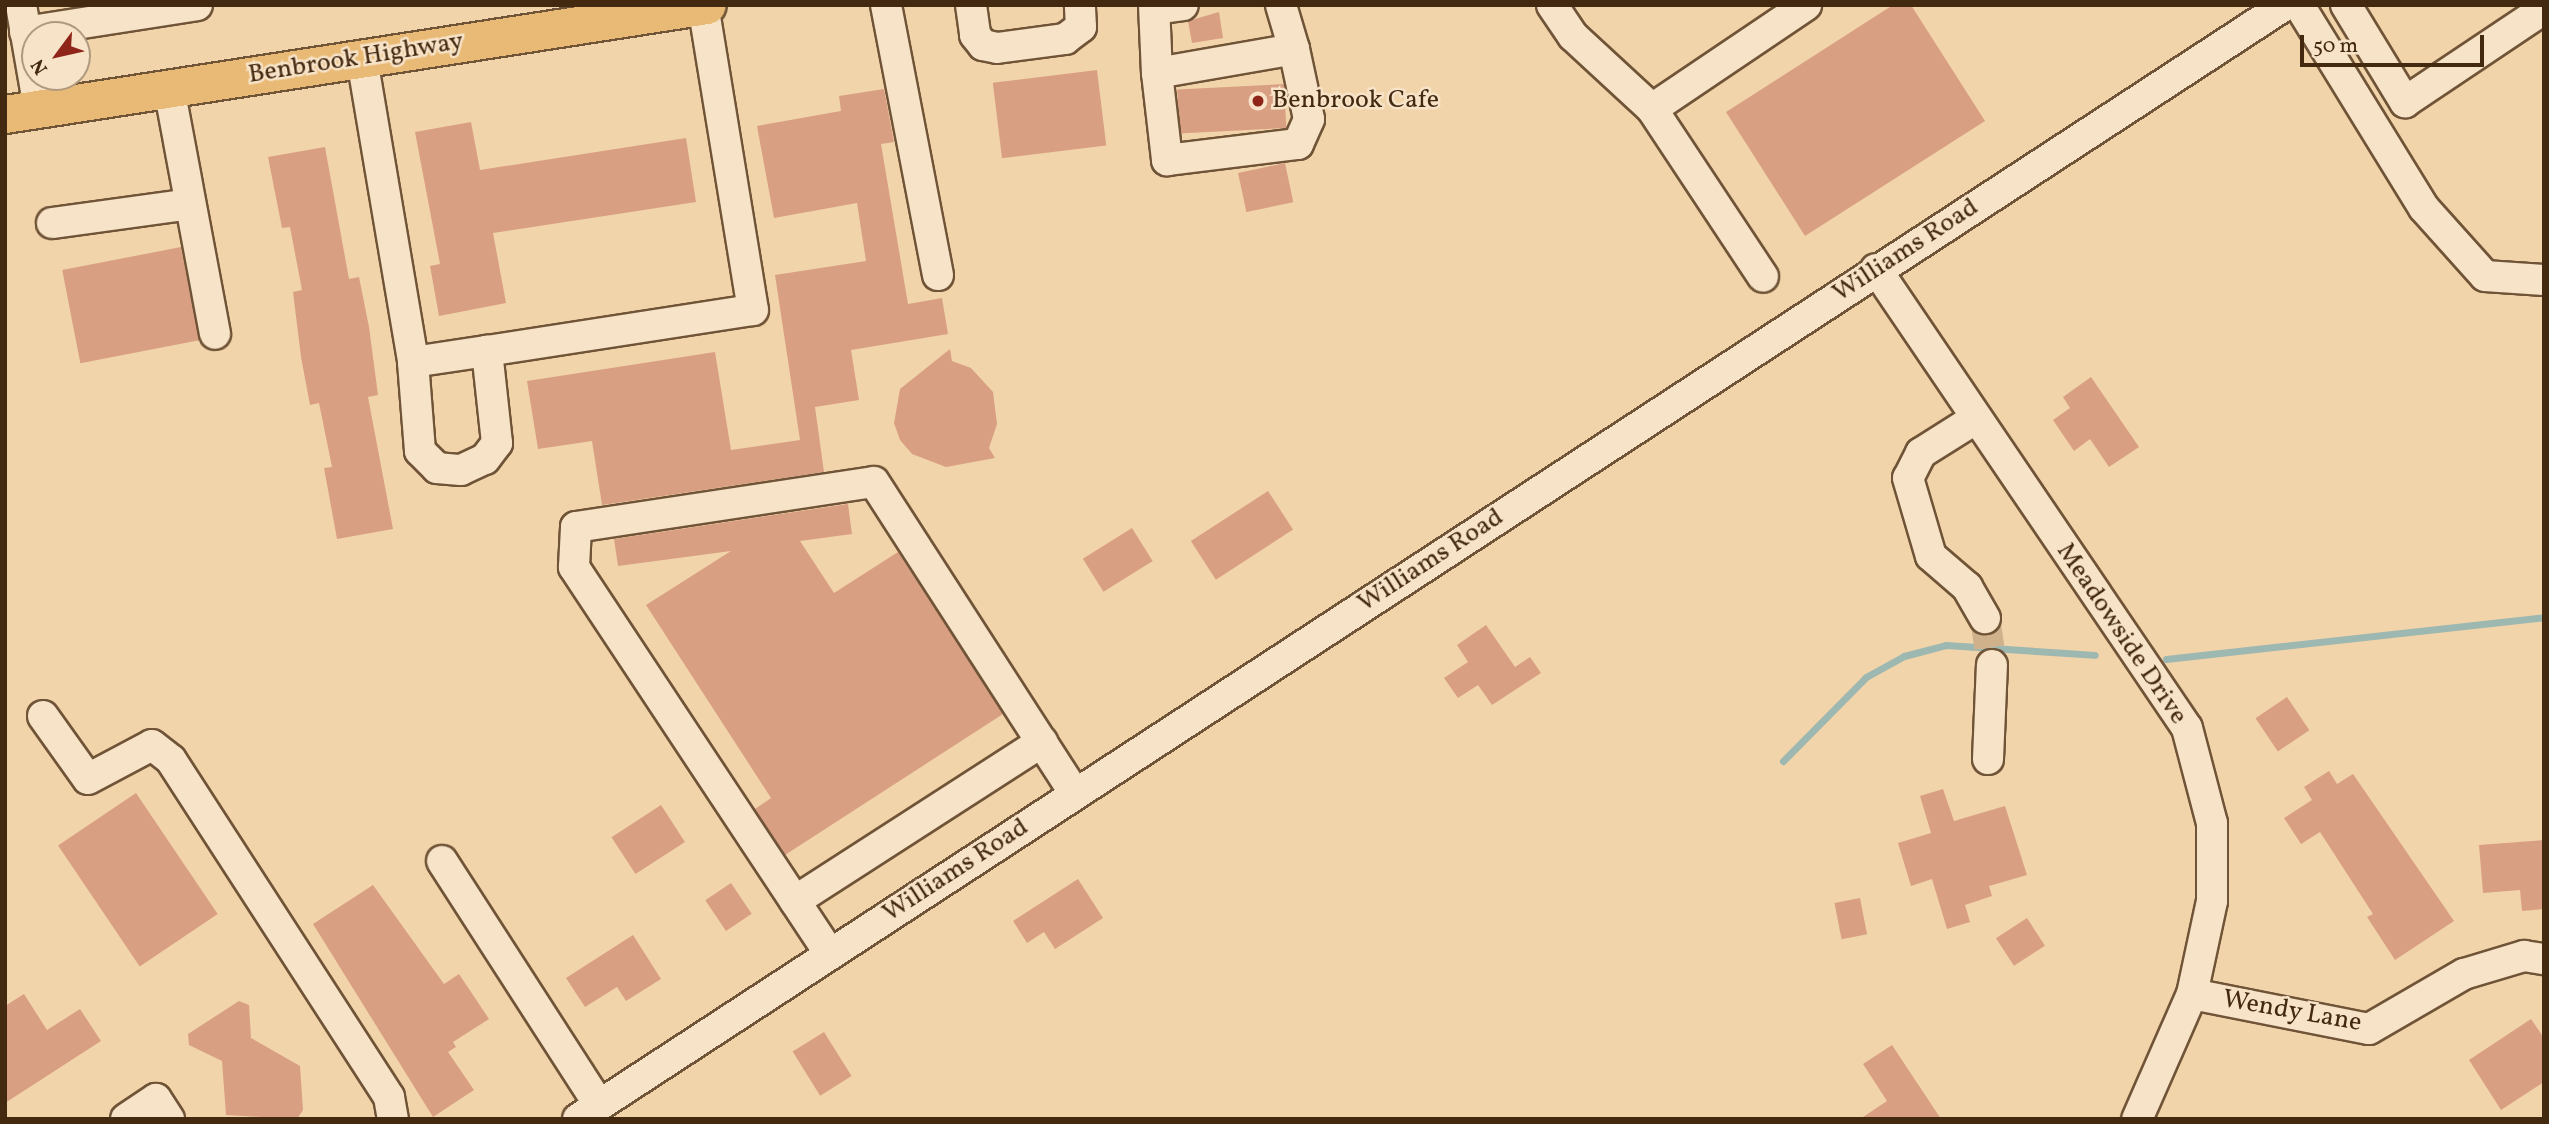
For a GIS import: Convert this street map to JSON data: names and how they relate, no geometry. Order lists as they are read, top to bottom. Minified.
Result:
{"streets":{"main road":["Benbrook Highway"],"street":["Williams Road","Meadowside Drive","Wendy Lane"]},"crossings":[["Williams Road","Meadowside Drive"],["Meadowside Drive","Wendy Lane"]],"places":["Benbrook Cafe"],"scale_bar":"50 m","north":"bottom left"}
